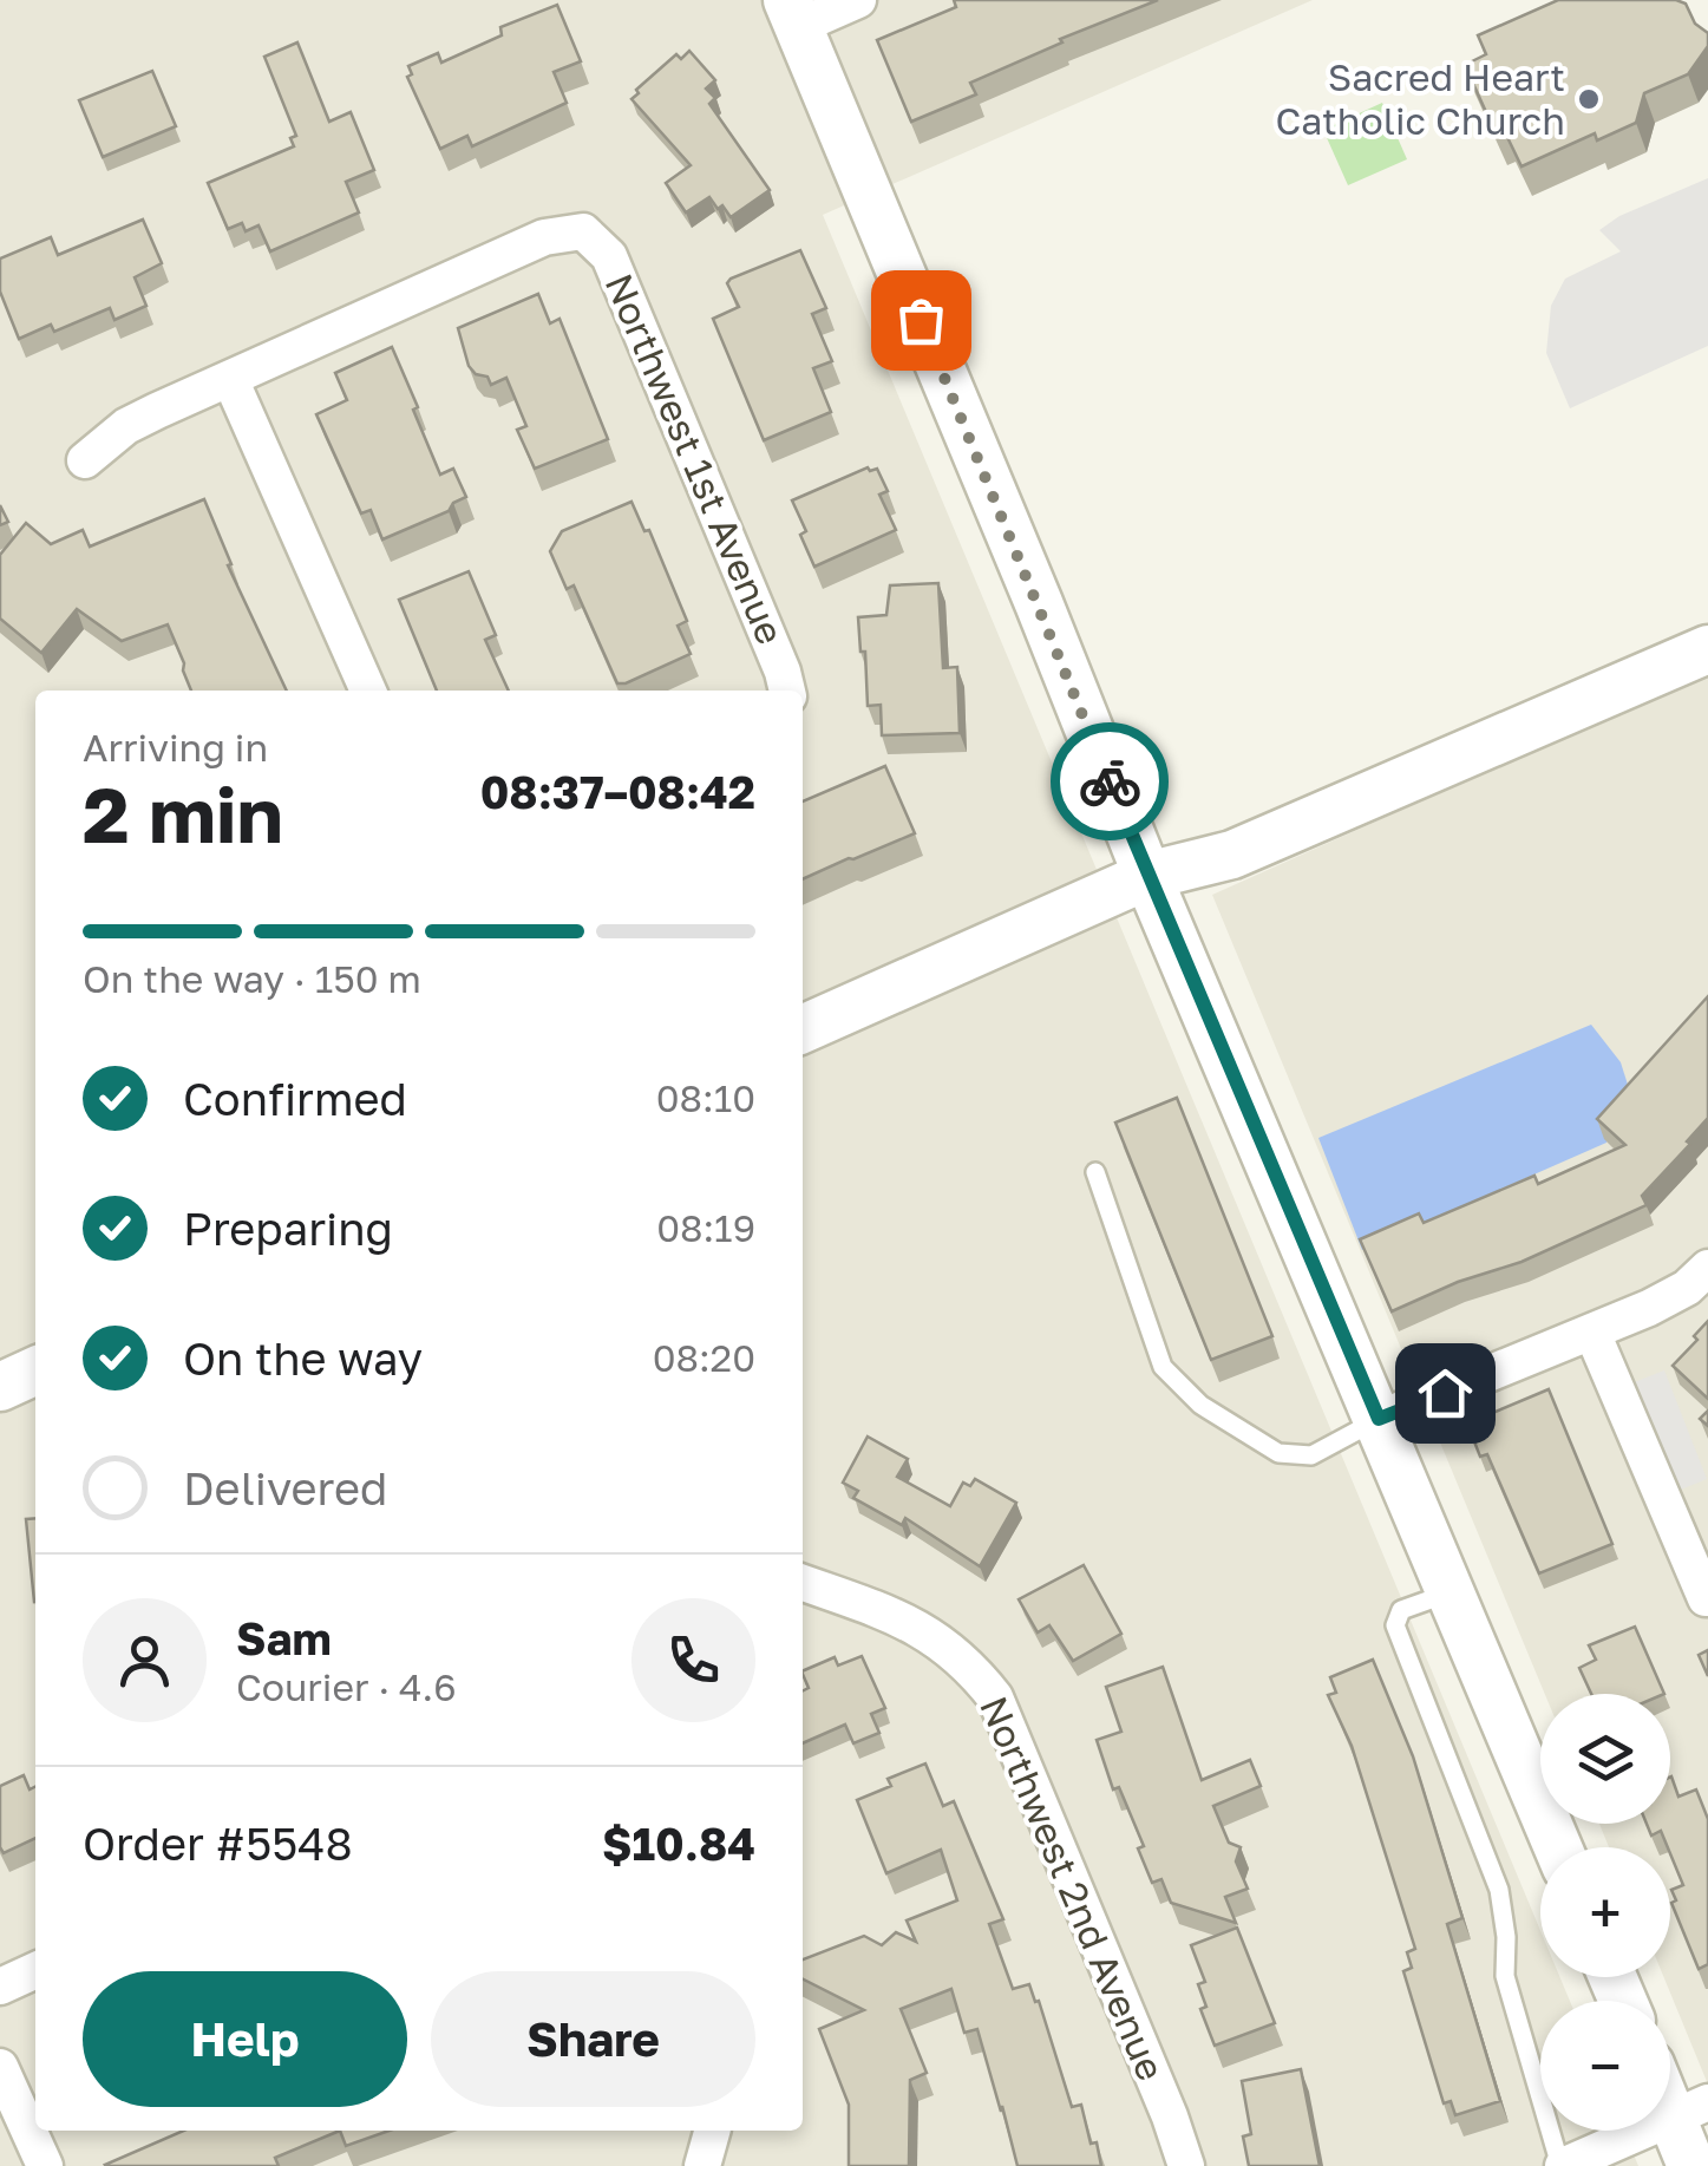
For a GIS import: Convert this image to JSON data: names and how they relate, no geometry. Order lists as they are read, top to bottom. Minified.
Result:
{"streets":{"street":["Northwest 1st Avenue","Northwest 2nd Avenue"]},"places":["Sacred Heart Catholic Church"],"page":{"heading":["2 min","Arriving in","08:37–08:42"],"panel":["Sam","Courier · 4.6","Order #5548","$10.84"],"bar":"On the way · 150 m","list":[["Confirmed","08:10"],["Preparing","08:19"],["On the way","08:20"],"Delivered"],"map_buttons":["+","−"],"buttons":["Help","Share"]}}
